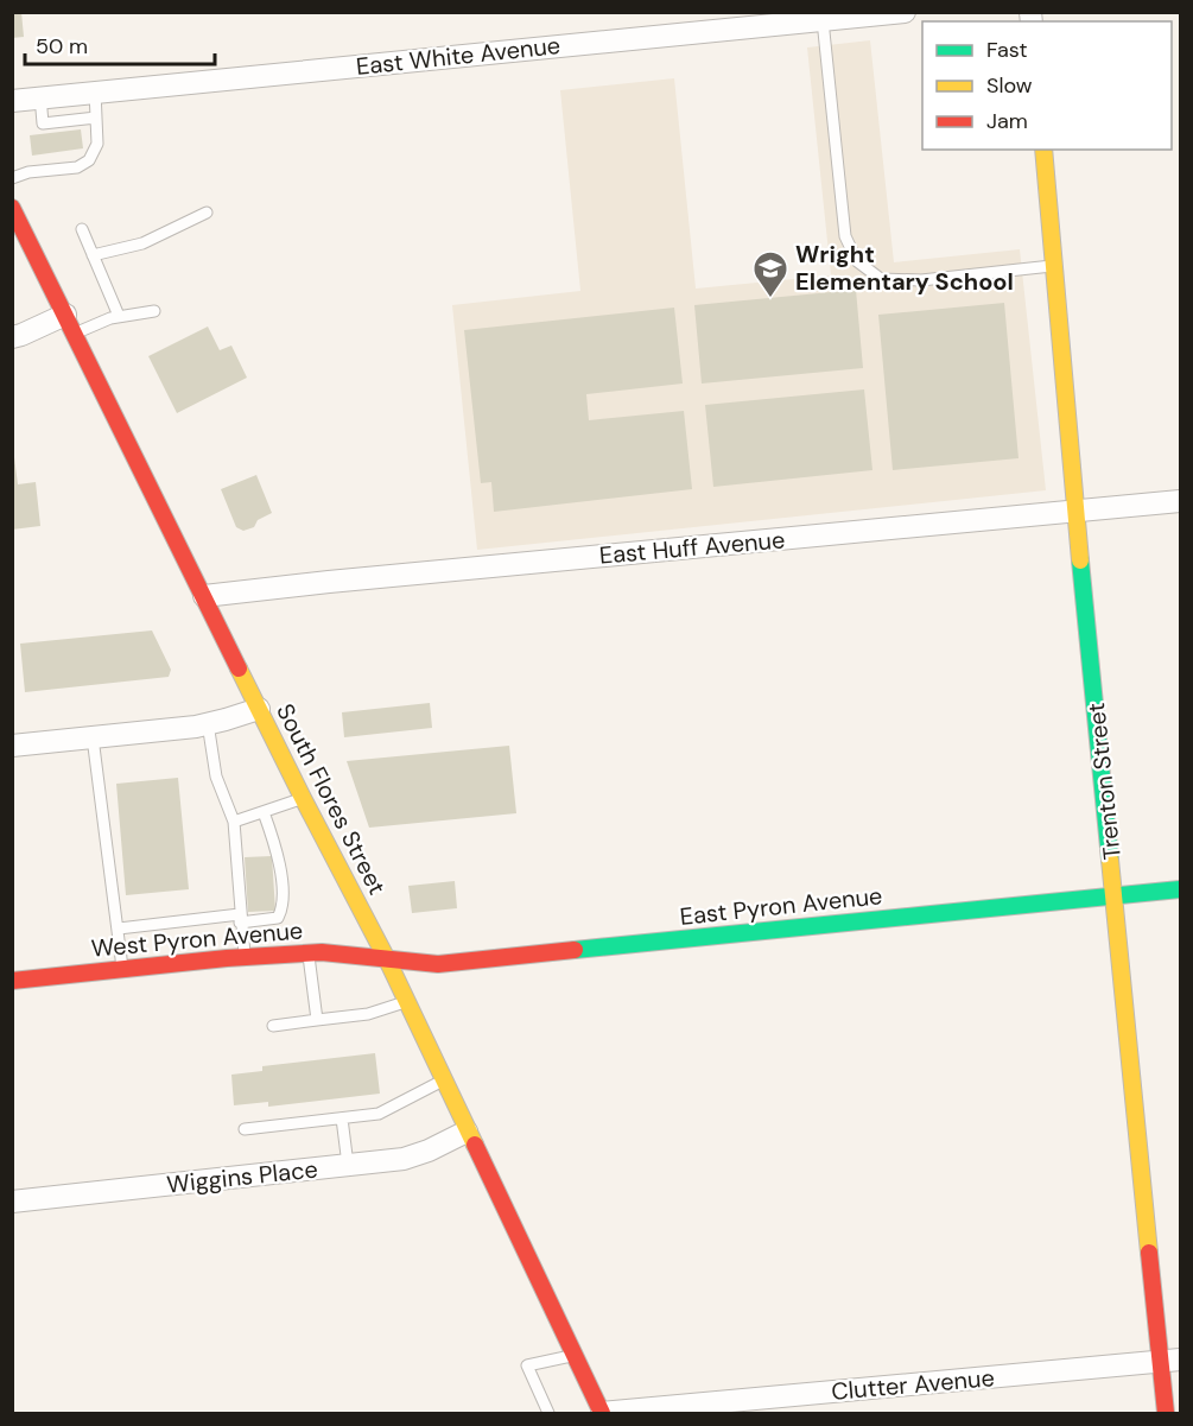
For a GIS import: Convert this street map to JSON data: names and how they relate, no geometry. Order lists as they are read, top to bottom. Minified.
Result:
{"streets":{"street":["East White Avenue","East Huff Avenue","Trenton Street","South Flores Street","East Pyron Avenue","West Pyron Avenue","Wiggins Place","Clutter Avenue"]},"crossings":[["East Huff Avenue","Trenton Street"],["East Huff Avenue","South Flores Street"],["Trenton Street","East Pyron Avenue"],["Trenton Street","Clutter Avenue"],["South Flores Street","East Pyron Avenue"],["South Flores Street","West Pyron Avenue"],["South Flores Street","Wiggins Place"],["South Flores Street","Clutter Avenue"],["East Pyron Avenue","West Pyron Avenue"]],"places":{"school or university":["Wright Elementary School"]},"legend":["Fast","Slow","Jam"],"scale_bar":"50 m"}
